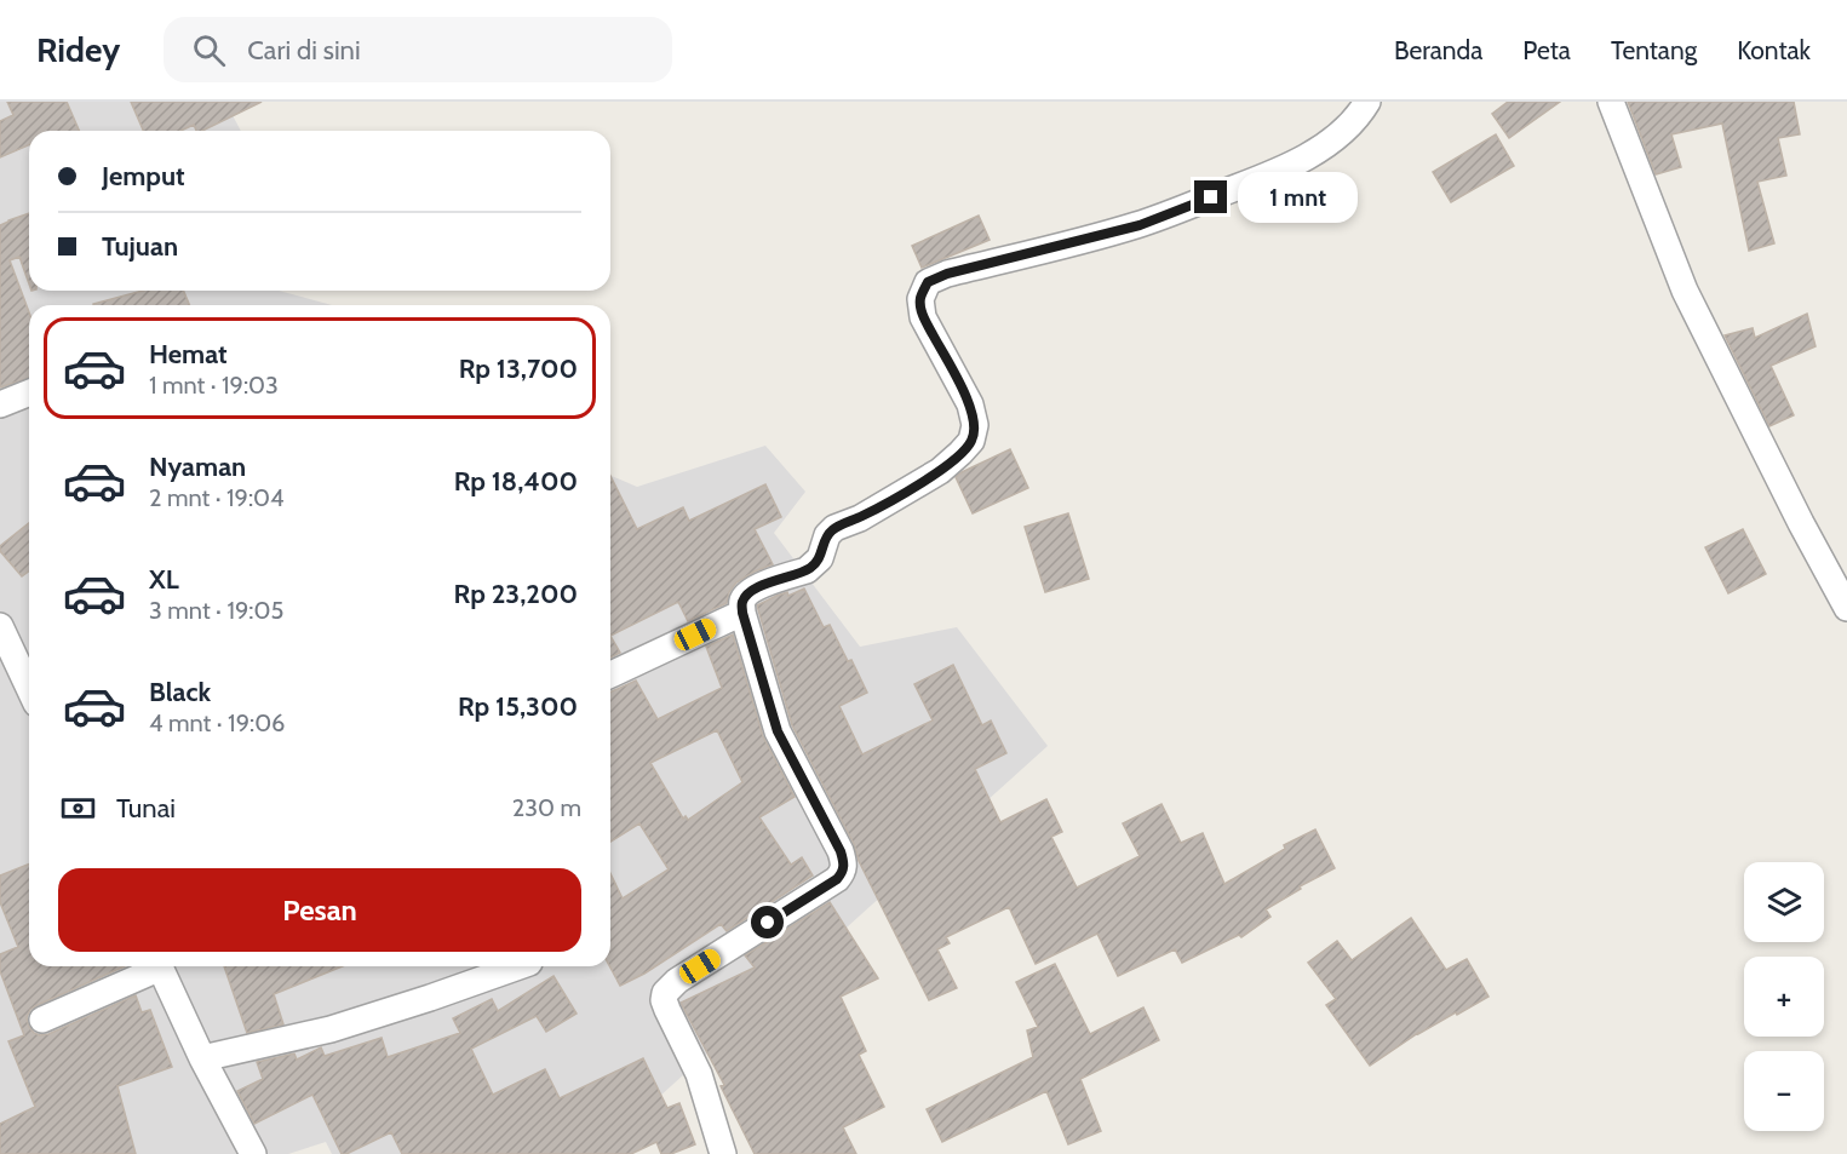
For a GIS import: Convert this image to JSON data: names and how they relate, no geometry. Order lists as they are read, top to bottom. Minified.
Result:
{"page":{"header":"Ridey","search":"Cari di sini","nav":["Beranda","Peta","Tentang","Kontak"],"banner":["Jemput","Tujuan"],"bubble":"1 mnt","list":[{"name":"Hemat","note":"1 mnt · 19:03","value":"Rp 13,700"},{"name":"Nyaman","note":"2 mnt · 19:04","value":"Rp 18,400"},{"name":"XL","note":"3 mnt · 19:05","value":"Rp 23,200"},{"name":"Black","note":"4 mnt · 19:06","value":"Rp 15,300"}],"pay":["Tunai","230 m"],"buttons":"Pesan","map_buttons":["+","−"]}}
